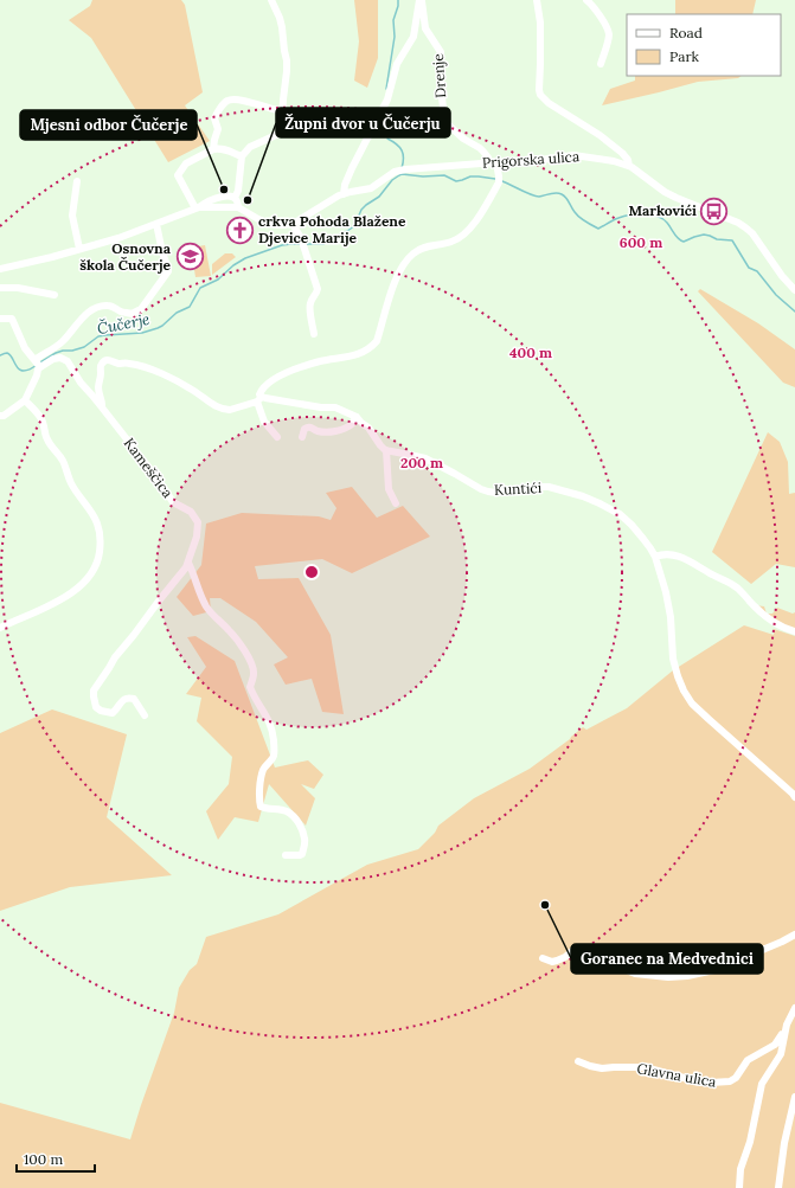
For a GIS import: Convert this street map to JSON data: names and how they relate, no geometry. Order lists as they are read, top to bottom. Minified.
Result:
{"streets":{"street":["Drenje","Prigorska ulica","Kameščica","Kuntići","Glavna ulica"]},"crossings":[["Drenje","Prigorska ulica"]],"water":["Čučerje"],"places":{"other":["Mjesni odbor Čučerje","Župni dvor u Čučerju","Goranec na Medvednici"],"bus stop":["Markovići"],"church":["crkva Pohoda Blažene Djevice Marije"],"school or university":["Osnovna škola Čučerje"]},"legend":["Road","Park"],"scale_bar":"100 m","rings":["600 m","400 m","200 m"]}
